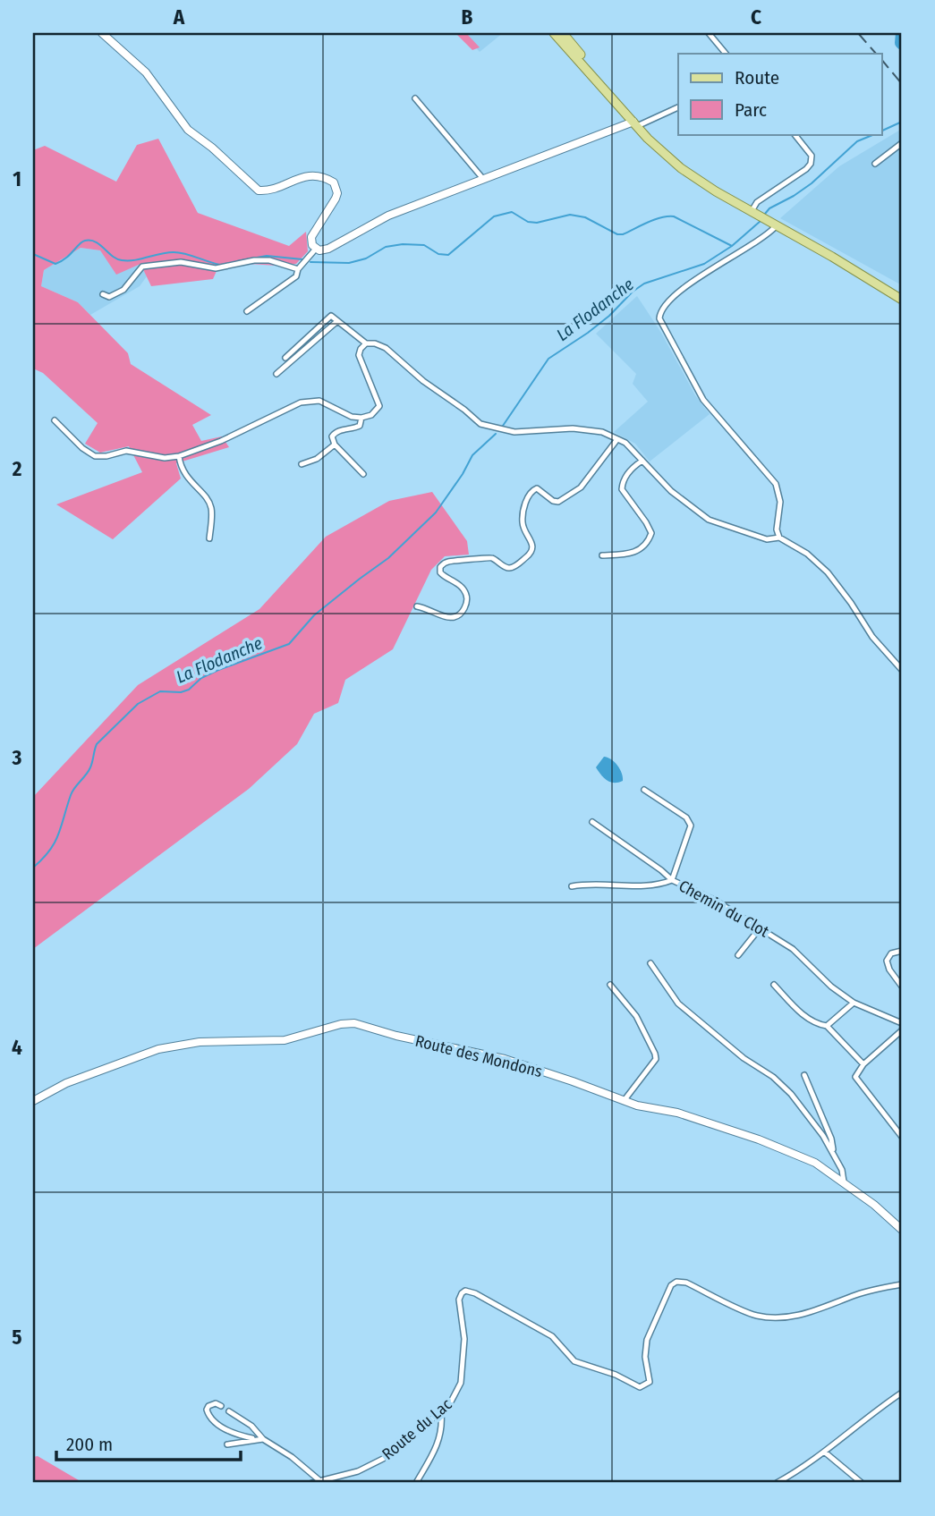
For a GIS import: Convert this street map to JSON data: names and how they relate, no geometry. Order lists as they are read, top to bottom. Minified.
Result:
{"streets":{"street":["Chemin du Clot","Route des Mondons","Route du Lac"]},"water":["La Flodanche"],"legend":["Route","Parc"],"scale_bar":"200 m","grid":{"columns":["A","B","C"],"rows":["1","2","3","4","5"]}}
